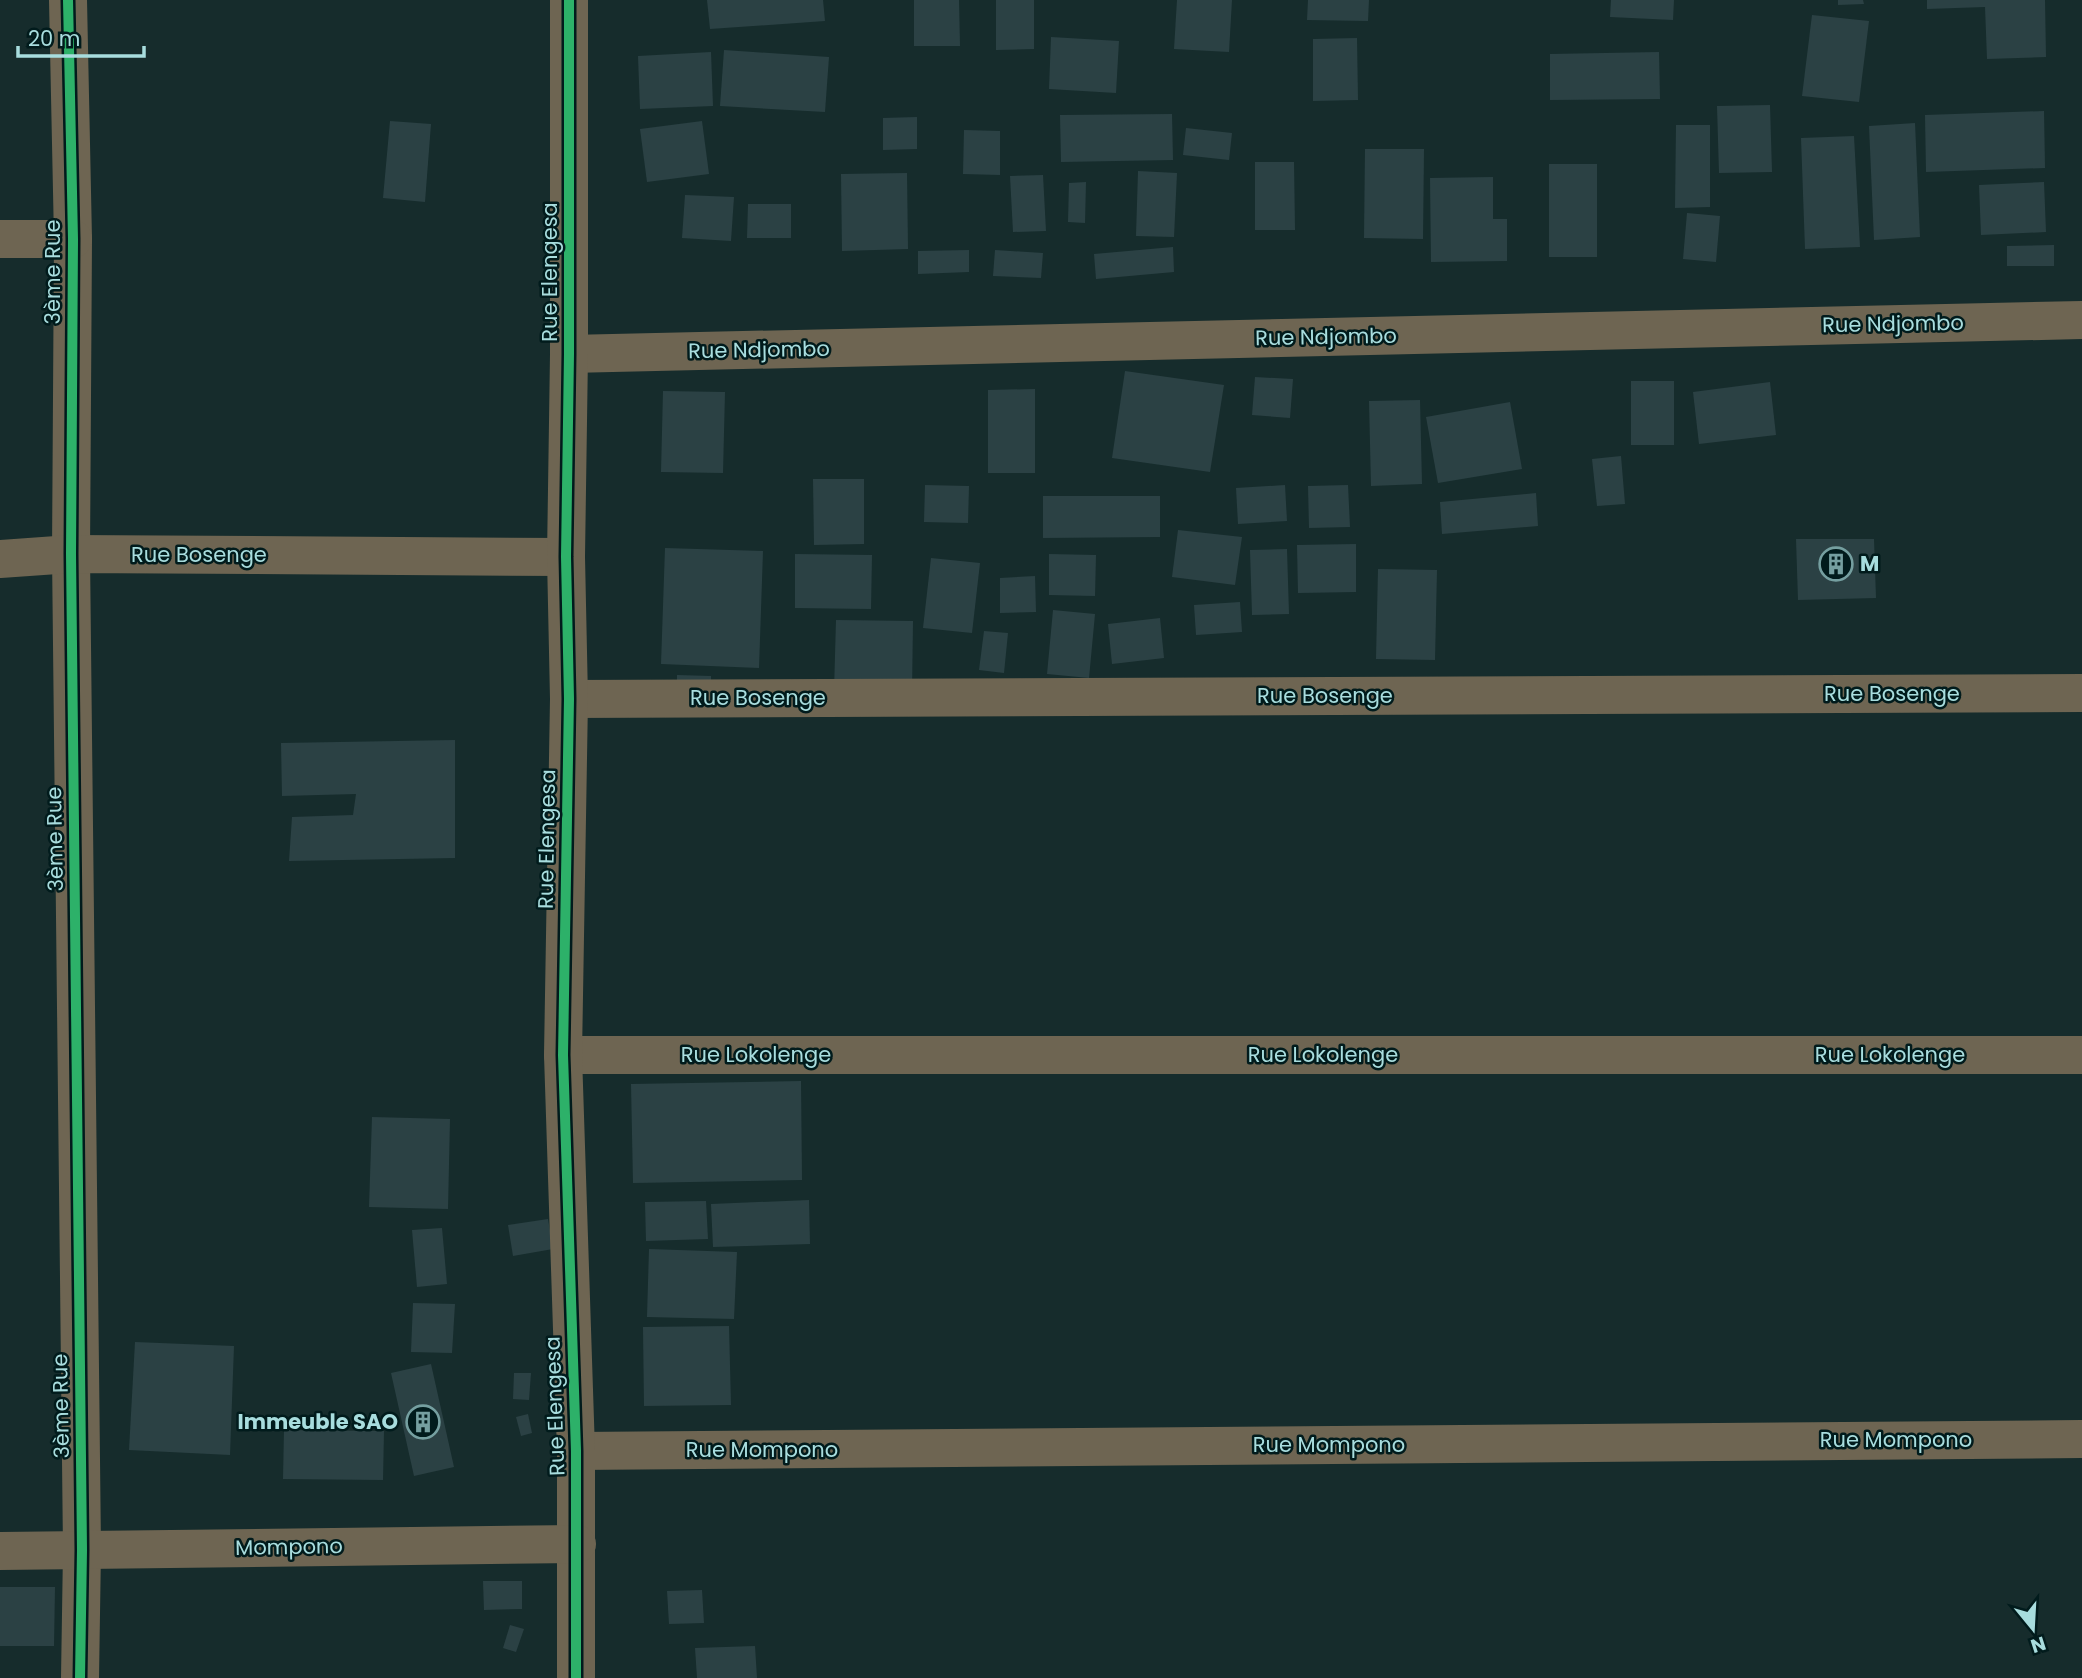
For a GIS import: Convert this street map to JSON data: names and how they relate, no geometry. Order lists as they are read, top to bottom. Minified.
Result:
{"streets":{"street":["3ème Rue","Rue Elengesa","Rue Ndjombo","Rue Bosenge","Rue Lokolenge","Rue Mompono","Mompono"]},"crossings":[["3ème Rue","Rue Bosenge"],["3ème Rue","Mompono"],["Rue Elengesa","Rue Ndjombo"],["Rue Elengesa","Rue Bosenge"],["Rue Elengesa","Rue Lokolenge"],["Rue Elengesa","Rue Mompono"],["Rue Elengesa","Mompono"]],"places":{"building":["M","Immeuble SAO"]},"scale_bar":"20 m","north":"bottom"}
